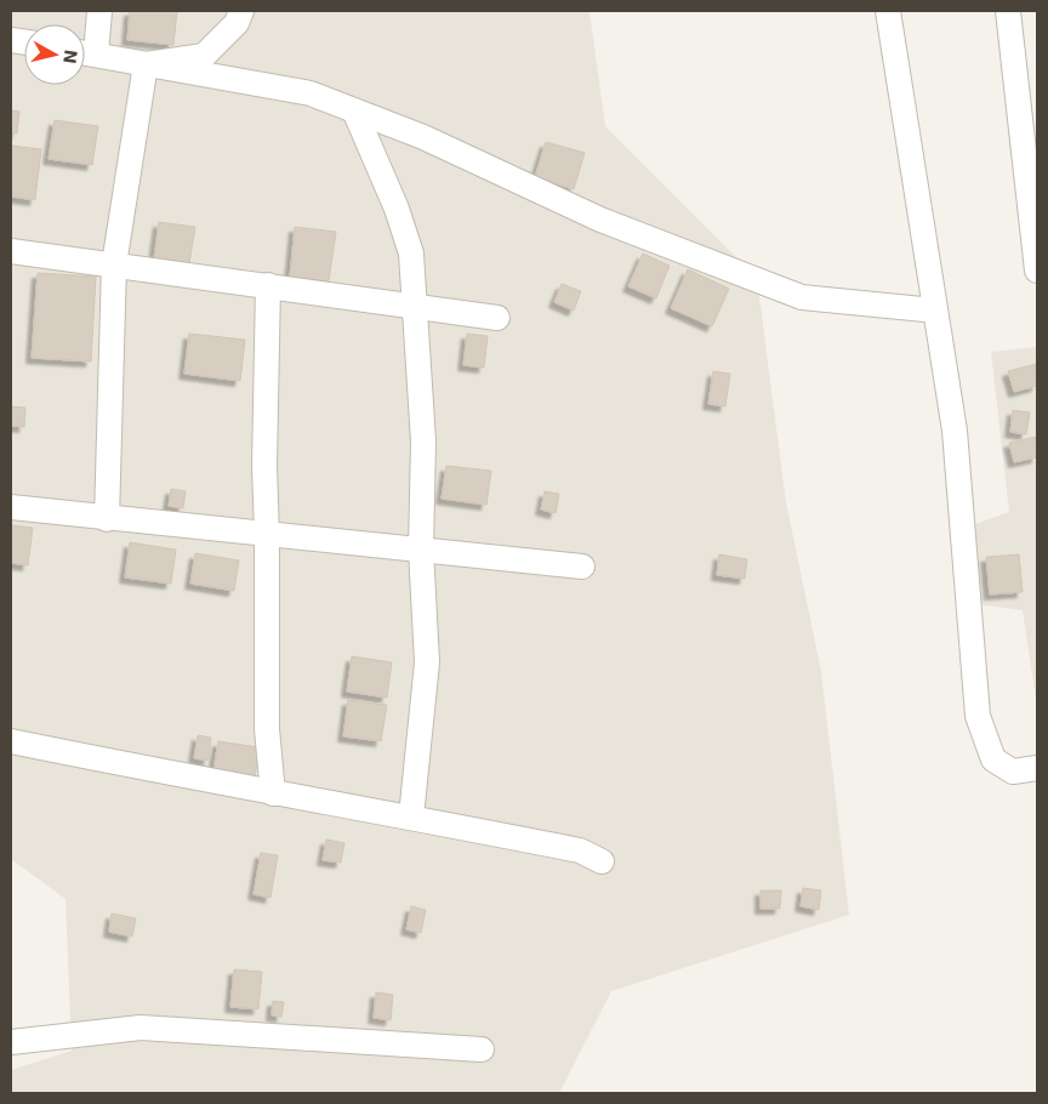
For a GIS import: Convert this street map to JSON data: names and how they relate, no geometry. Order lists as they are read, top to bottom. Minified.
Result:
{"north":"right"}
